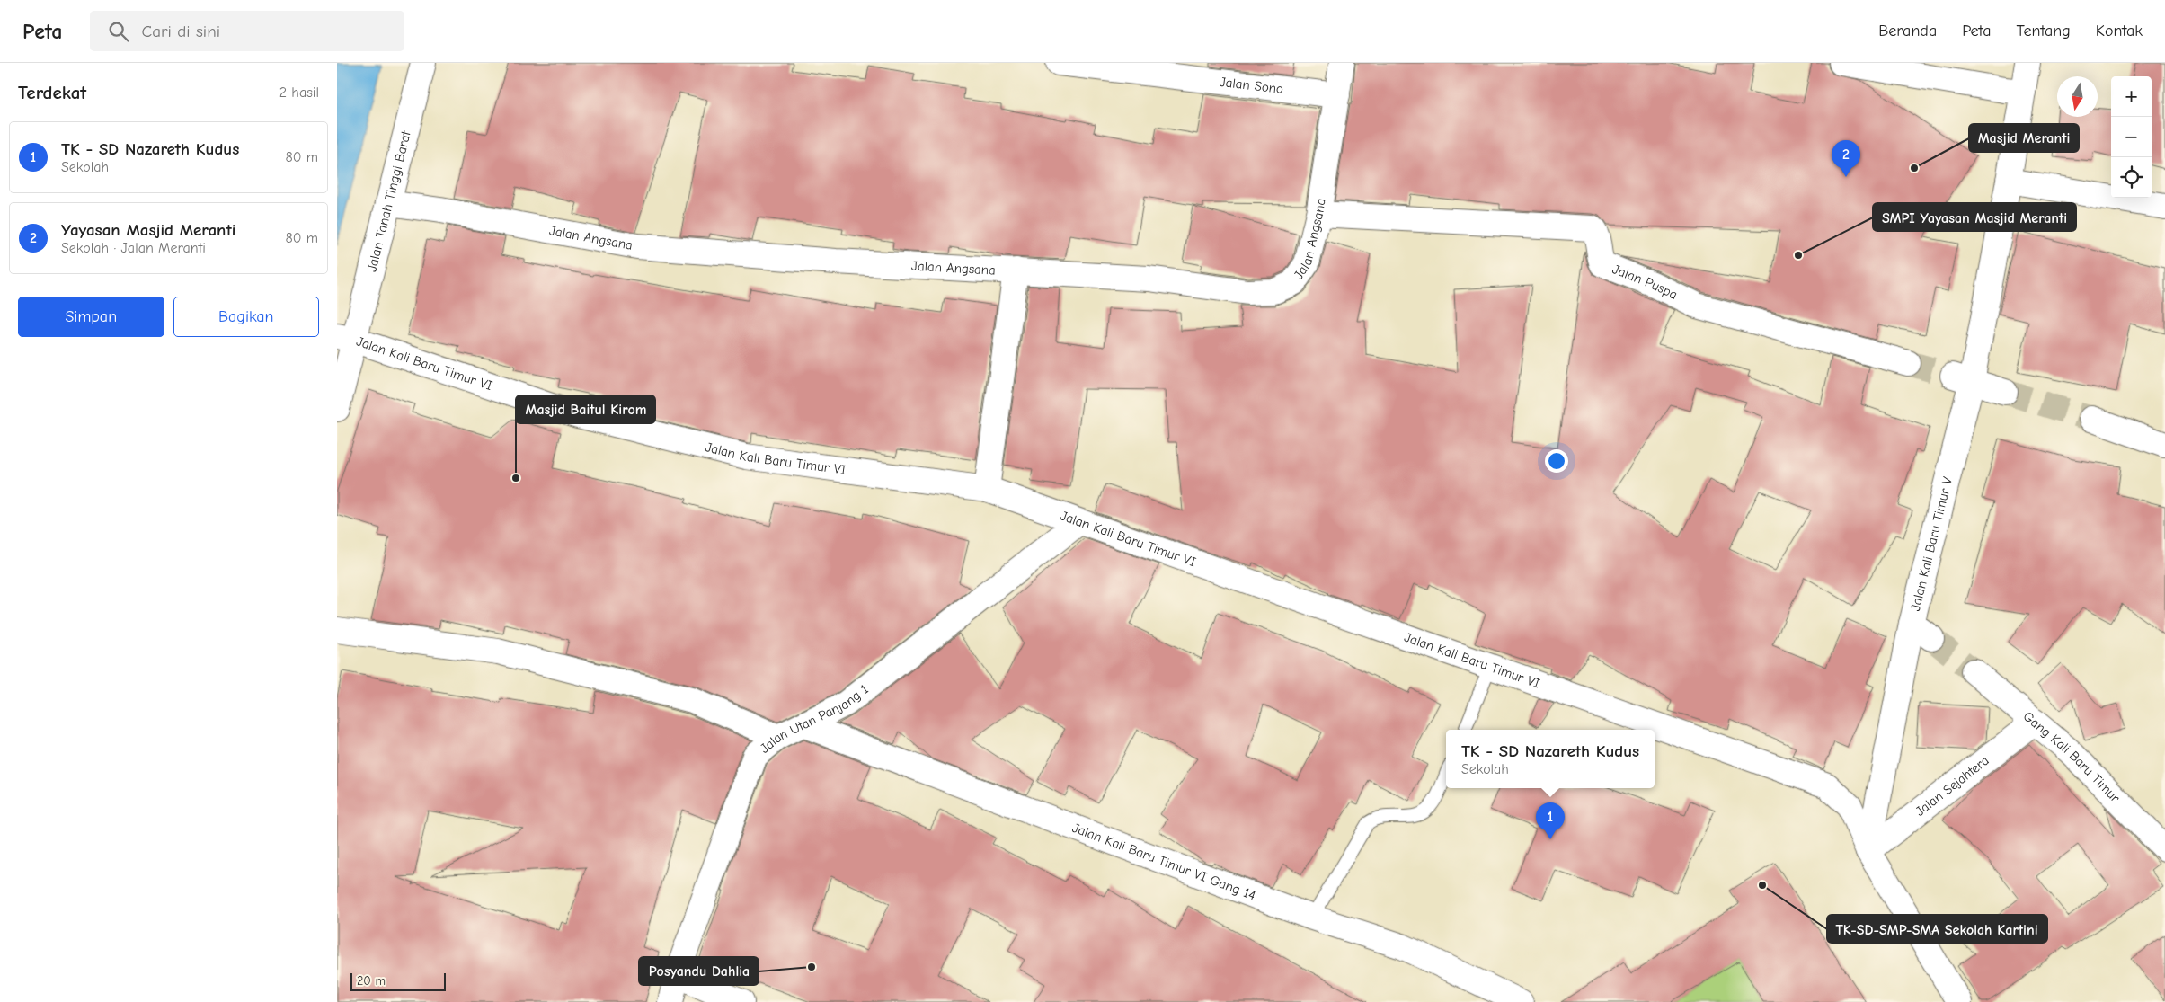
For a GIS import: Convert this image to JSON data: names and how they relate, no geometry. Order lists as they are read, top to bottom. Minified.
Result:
{"streets":{"street":["Jalan Sono","Jalan Tanah Tinggi Barat","Jalan Angsana","Jalan Puspa","Jalan Kali Baru Timur VI","Jalan Kali Baru Timur V","Jalan Utan Panjang 1","Gang Kali Baru Timur","Jalan Sejahtera","Jalan Kali Baru Timur VI Gang 14"]},"crossings":[["Jalan Sono","Jalan Angsana"],["Jalan Tanah Tinggi Barat","Jalan Angsana"],["Jalan Tanah Tinggi Barat","Jalan Kali Baru Timur VI"],["Jalan Angsana","Jalan Puspa"],["Jalan Kali Baru Timur VI","Jalan Kali Baru Timur V"],["Jalan Kali Baru Timur VI","Jalan Utan Panjang 1"],["Jalan Kali Baru Timur VI","Jalan Sejahtera"],["Jalan Kali Baru Timur V","Jalan Sejahtera"],["Jalan Utan Panjang 1","Jalan Kali Baru Timur VI Gang 14"],["Gang Kali Baru Timur","Jalan Sejahtera"]],"places":["Masjid Meranti","SMPI Yayasan Masjid Meranti","Masjid Baitul Kirom","TK-SD-SMP-SMA Sekolah Kartini","Posyandu Dahlia"],"scale_bar":"20 m","north":"bottom","page":{"header":"Peta","search":"Cari di sini","nav":["Beranda","Peta","Tentang","Kontak"],"heading":["Terdekat","2 hasil"],"map_buttons":["+","−"],"list":[{"mark":"1","name":"TK - SD Nazareth Kudus","note":"Sekolah","value":"80 m"},{"mark":"2","name":"Yayasan Masjid Meranti","note":"Sekolah · Jalan Meranti","value":"80 m"}],"pins":["2","1"],"buttons":["Simpan","Bagikan"],"popup":["TK - SD Nazareth Kudus","Sekolah"],"scale":"20 m"}}
